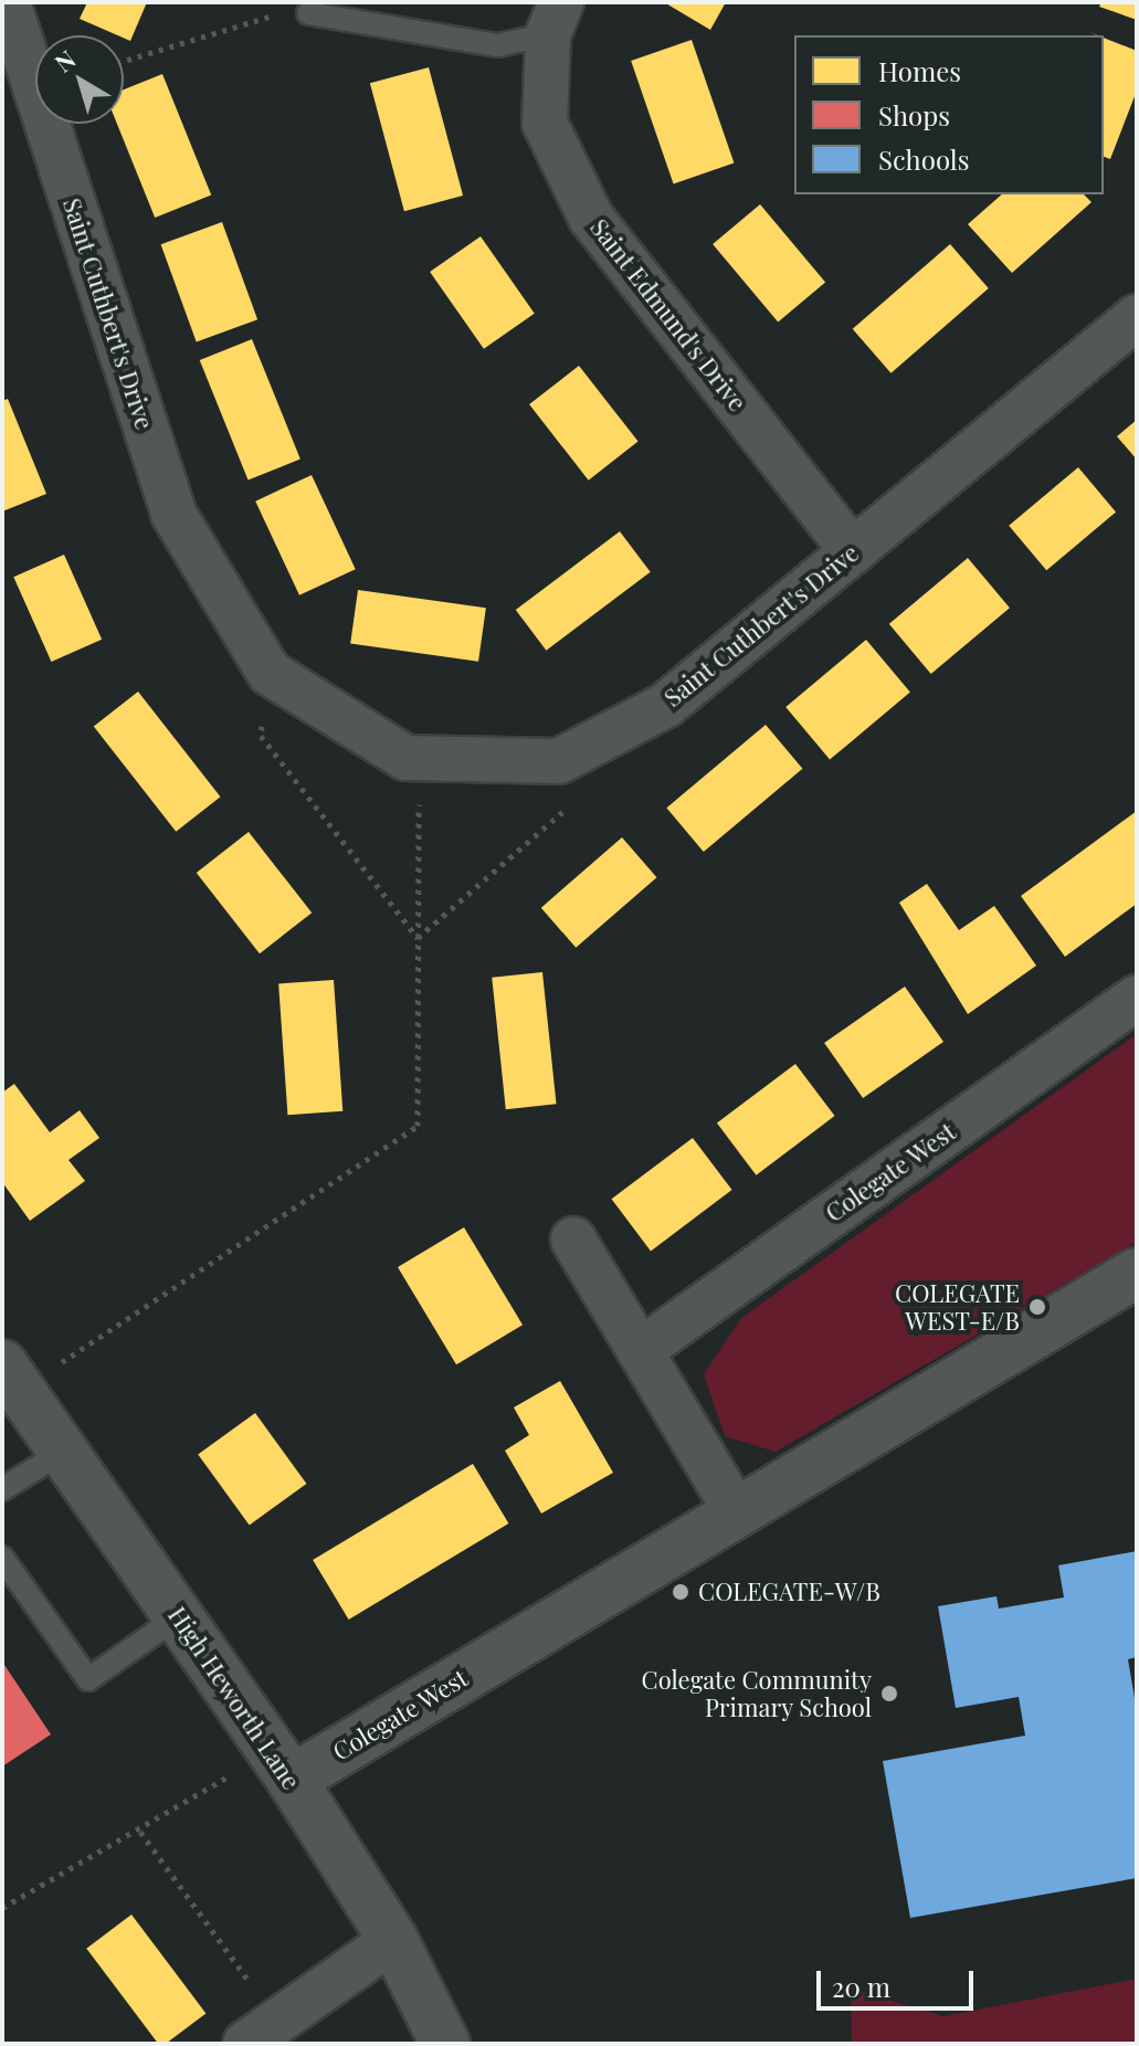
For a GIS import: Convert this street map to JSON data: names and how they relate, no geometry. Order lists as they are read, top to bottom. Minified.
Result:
{"streets":{"street":["Saint Cuthbert's Drive","Saint Edmund's Drive","Colegate West","High Heworth Lane"]},"crossings":[["Saint Cuthbert's Drive","Saint Edmund's Drive"],["Colegate West","High Heworth Lane"]],"places":["COLEGATE WEST-E/B","COLEGATE-W/B","Colegate Community Primary School"],"legend":["Homes","Shops","Schools"],"scale_bar":"20 m","north":"top left"}
